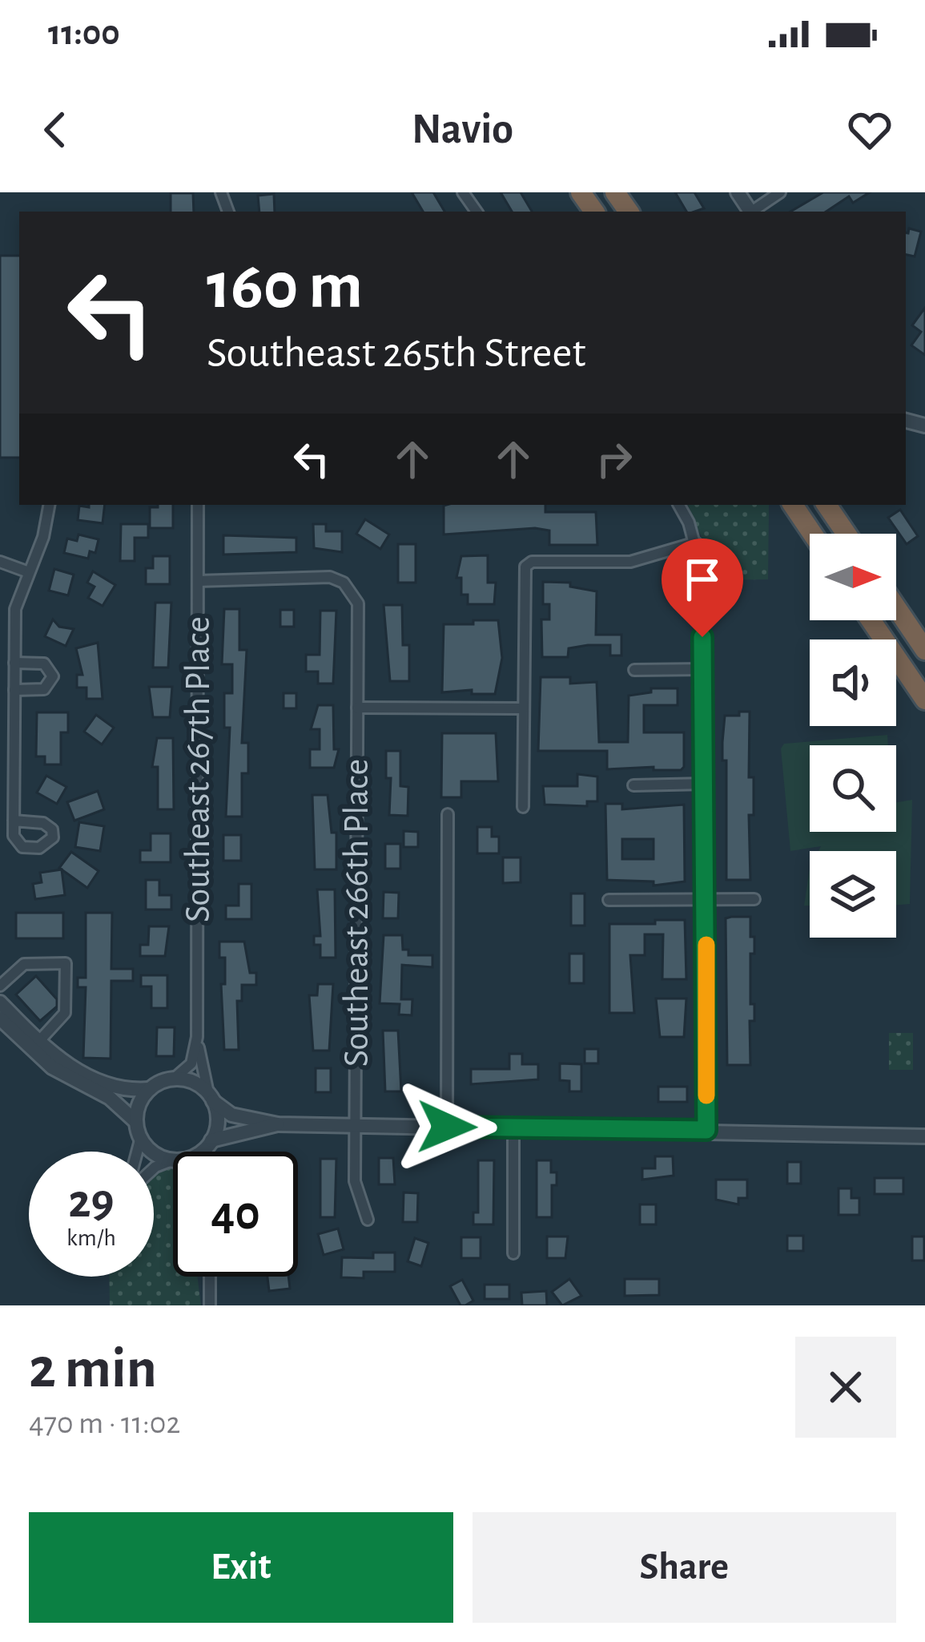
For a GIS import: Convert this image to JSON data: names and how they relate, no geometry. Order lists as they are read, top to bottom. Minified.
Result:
{"streets":{"street":["Southeast 267th Place","Southeast 266th Place"]},"crossings":[["Southeast 267th Place","Southeast 266th Place"]],"north":"right","page":{"status":"11:00","header":"Navio","turn":["160 m","Southeast 265th Street"],"speed":"29 km/h","limit":"40","heading":["2 min","470 m · 11:02"],"buttons":["Exit","Share"]}}
